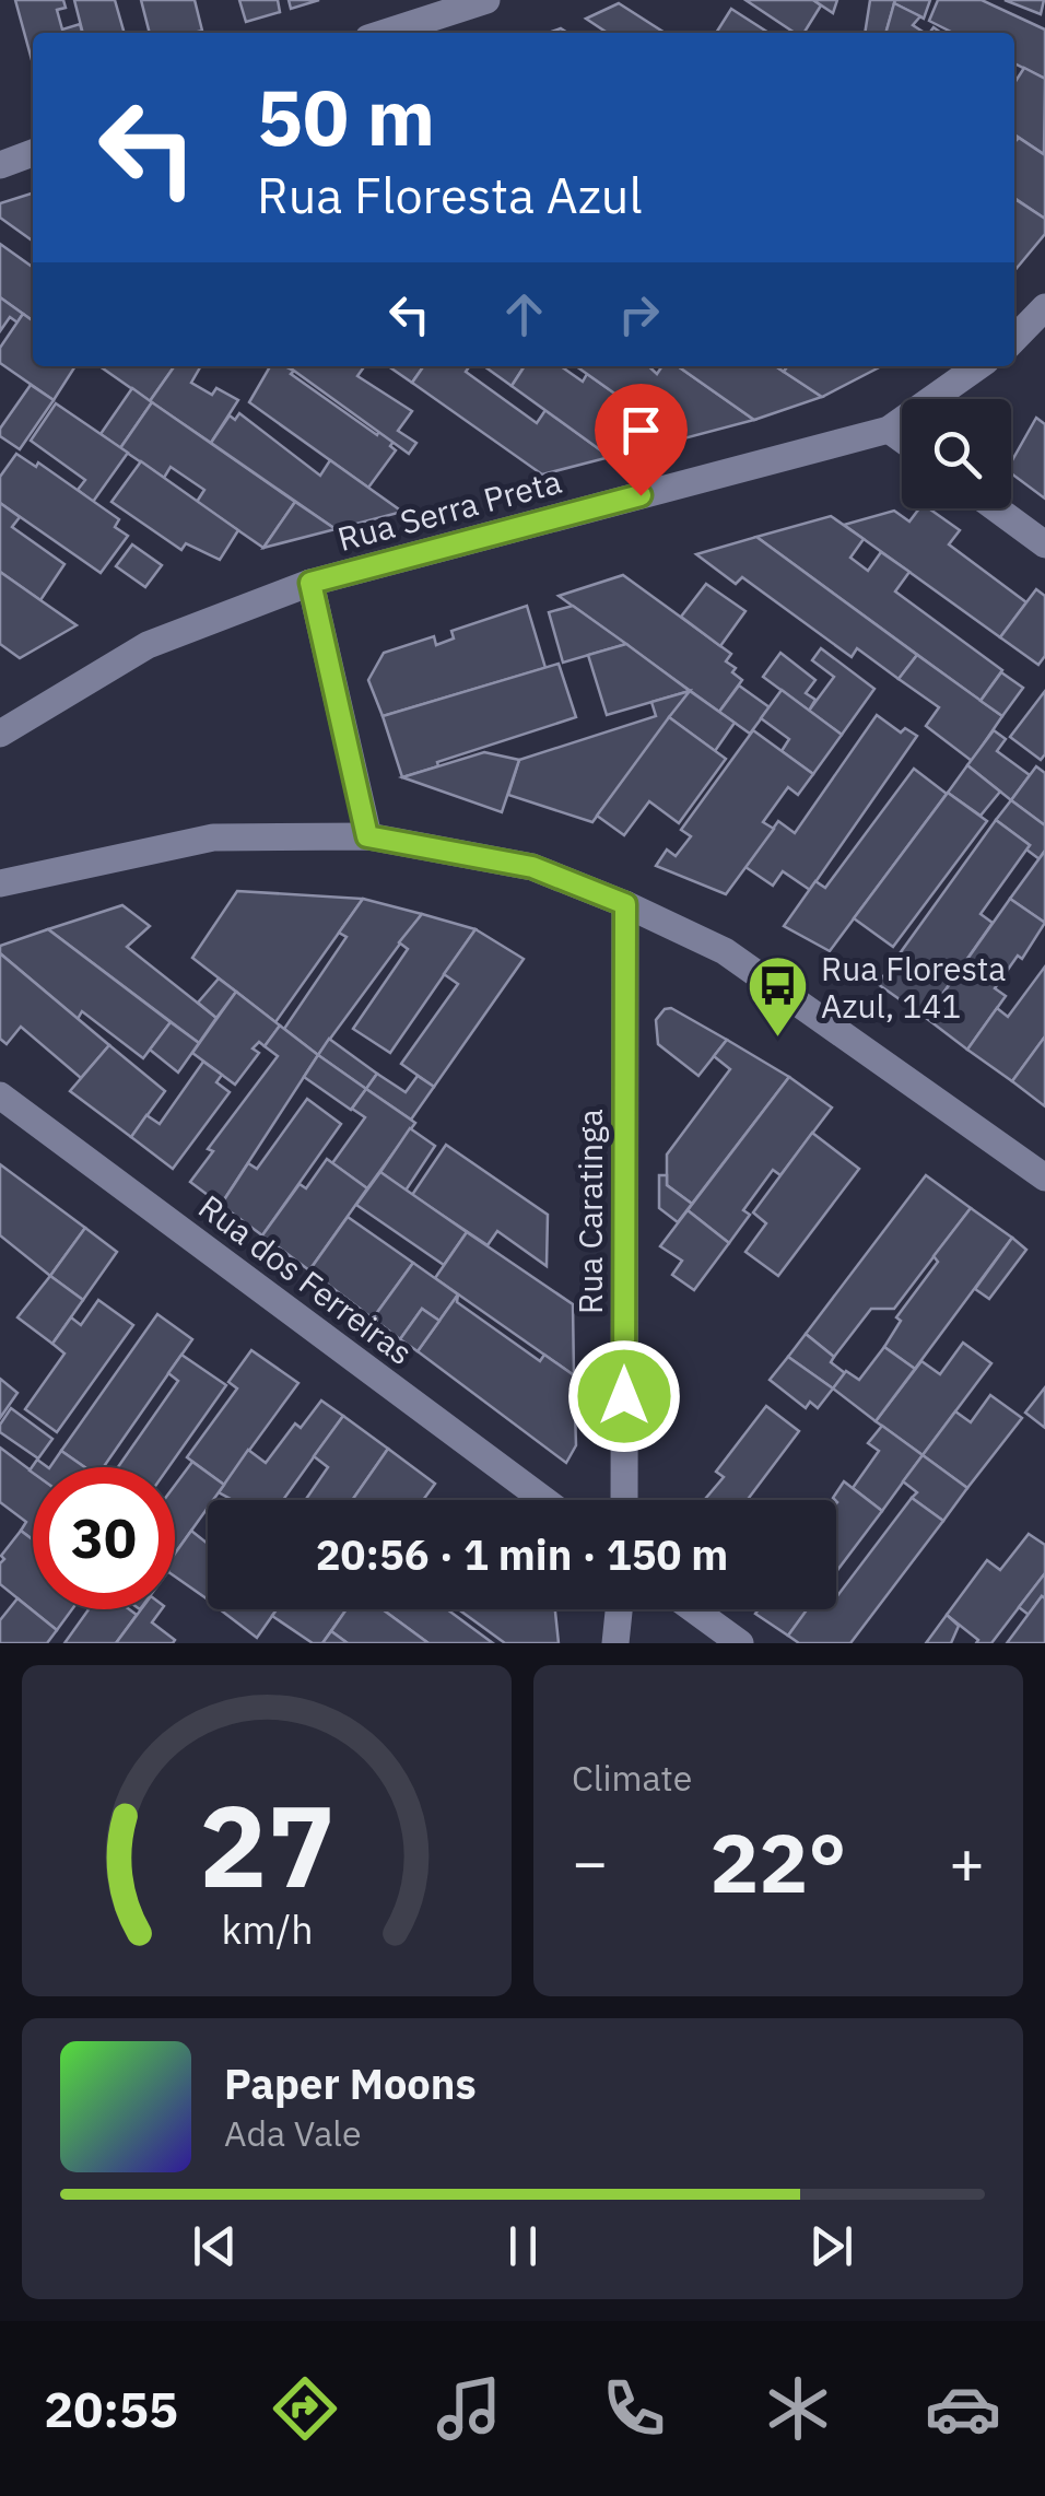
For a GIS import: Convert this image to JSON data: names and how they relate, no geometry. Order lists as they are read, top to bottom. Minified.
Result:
{"streets":{"street":["Rua Serra Preta","Rua Caratinga","Rua dos Ferreiras"]},"places":{"bus stop":["Rua Floresta Azul, 141"]},"page":{"turn":["50 m","Rua Floresta Azul"],"limit":"30","trip":"20:56 · 1 min · 150 m","tile":"Climate","heat":["−","22°","+"],"song":["Paper Moons","Ada Vale"],"tabs":"20:55","gauge":["27","km/h"]}}
